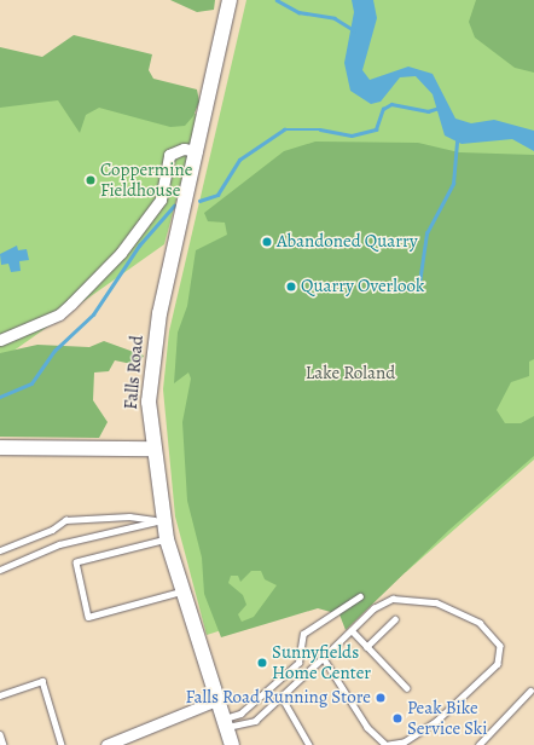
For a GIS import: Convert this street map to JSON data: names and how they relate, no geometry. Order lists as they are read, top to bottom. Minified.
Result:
{"streets":{"main road":["Falls Road"]},"parks":["Lake Roland"],"places":["Coppermine Fieldhouse","Abandoned Quarry","Quarry Overlook","Sunnyfields Home Center","Falls Road Running Store","Peak Bike Service Ski"]}
